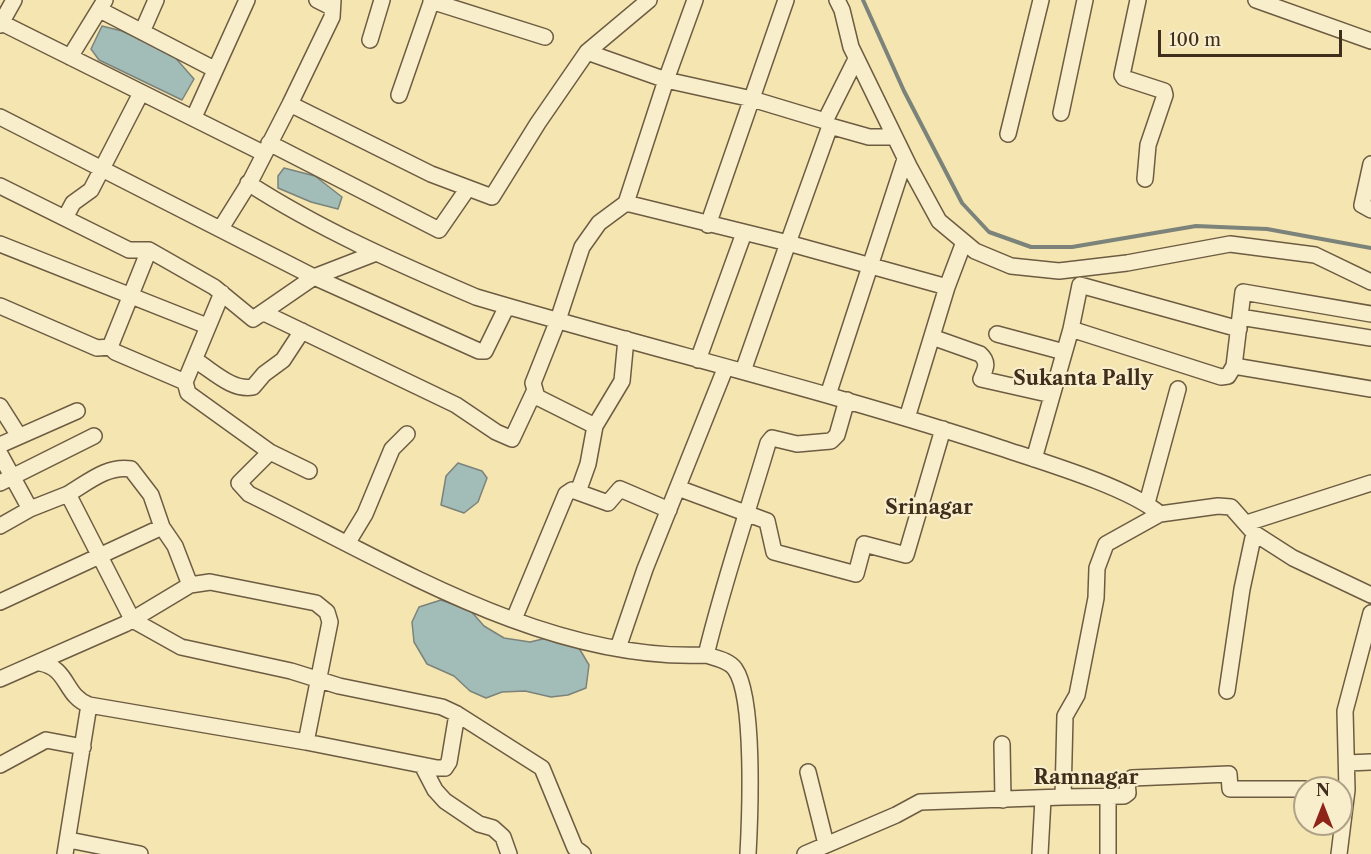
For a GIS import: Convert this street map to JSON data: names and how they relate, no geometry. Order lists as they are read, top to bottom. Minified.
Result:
{"districts":["Sukanta Pally","Srinagar","Ramnagar"],"scale_bar":"100 m","north":"top"}
